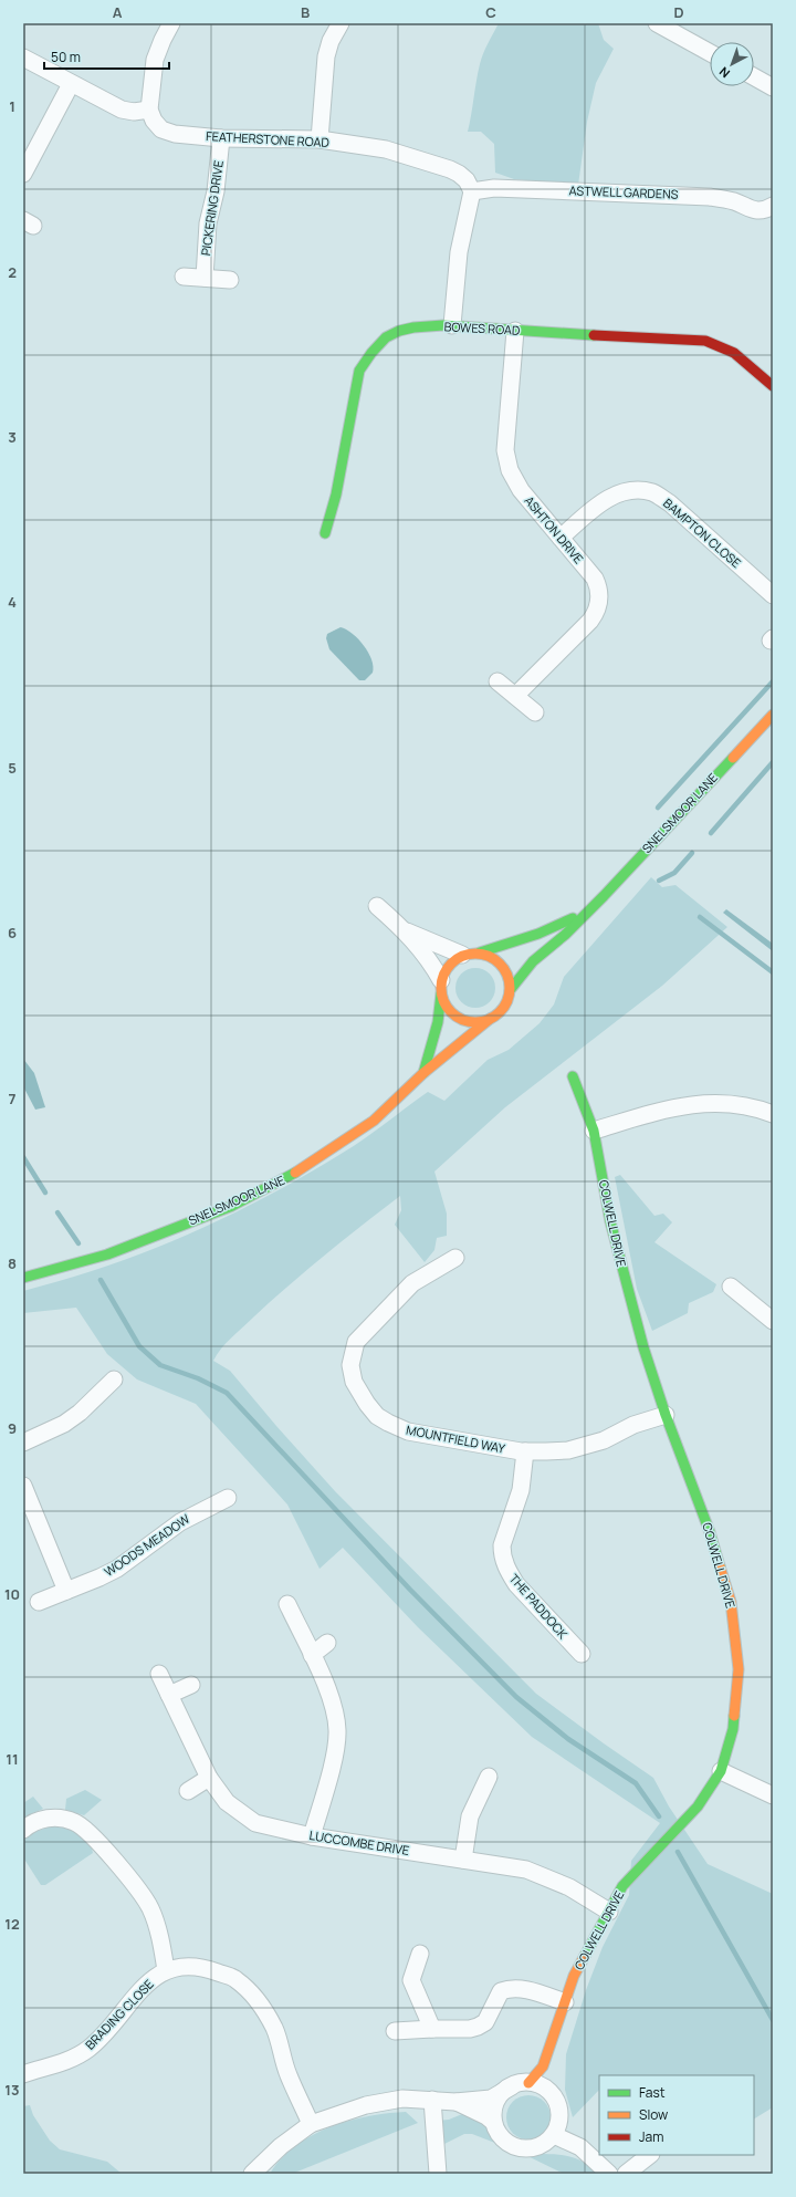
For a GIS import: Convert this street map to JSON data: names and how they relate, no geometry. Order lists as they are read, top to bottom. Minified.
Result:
{"streets":{"street":["FEATHERSTONE ROAD","ASTWELL GARDENS","PICKERING DRIVE","BOWES ROAD","ASHTON DRIVE","BAMPTON CLOSE","SNELSMOOR LANE","COLWELL DRIVE","MOUNTFIELD WAY","WOODS MEADOW","THE PADDOCK","LUCCOMBE DRIVE","BRADING CLOSE"]},"crossings":[["FEATHERSTONE ROAD","ASTWELL GARDENS"],["FEATHERSTONE ROAD","PICKERING DRIVE"],["BOWES ROAD","ASHTON DRIVE"],["ASHTON DRIVE","BAMPTON CLOSE"],["COLWELL DRIVE","MOUNTFIELD WAY"],["COLWELL DRIVE","LUCCOMBE DRIVE"],["MOUNTFIELD WAY","THE PADDOCK"]],"legend":["Fast","Slow","Jam"],"scale_bar":"50 m","north":"bottom left","grid":{"columns":["A","B","C","D"],"rows":["1","2","3","4","5","6","7","8","9","10","11","12","13"]}}
